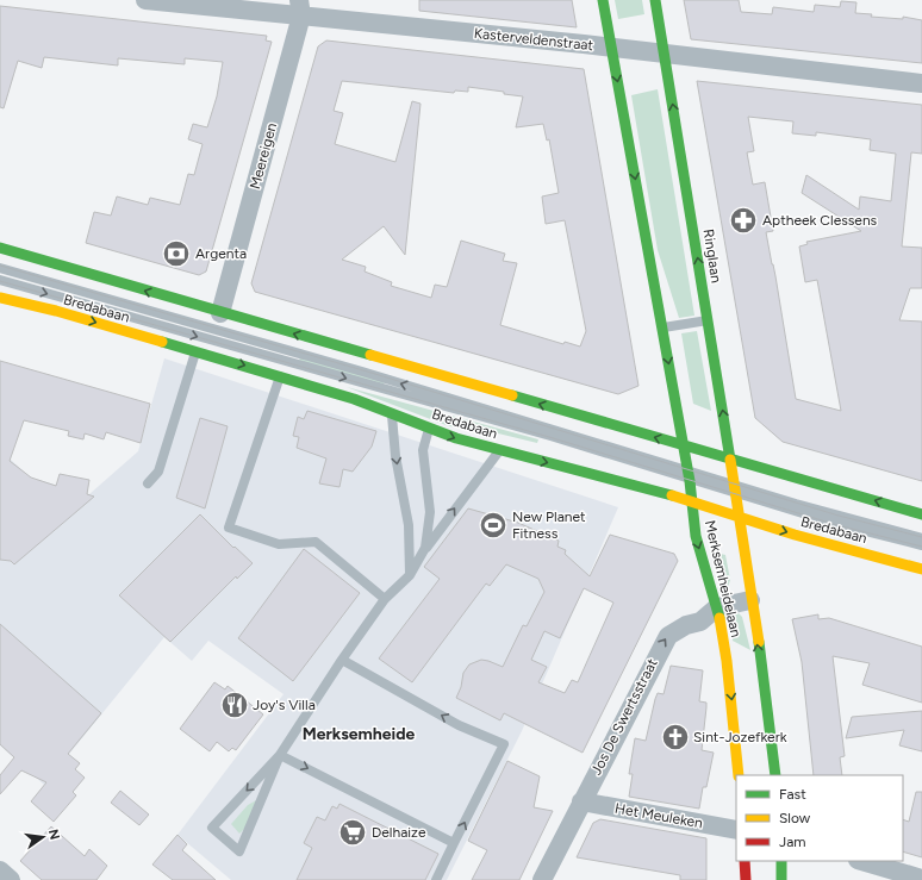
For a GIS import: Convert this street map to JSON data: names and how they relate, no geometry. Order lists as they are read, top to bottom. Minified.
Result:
{"streets":{"main road":["Ringlaan","Bredabaan","Merksemheidelaan"],"street":["Kasterveldenstraat","Meereigen","Jos De Swertsstraat","Het Meuleken"]},"crossings":[["Kasterveldenstraat","Meereigen"],["Kasterveldenstraat","Ringlaan"],["Ringlaan","Bredabaan"],["Ringlaan","Merksemheidelaan"],["Bredabaan","Merksemheidelaan"],["Merksemheidelaan","Jos De Swertsstraat"],["Jos De Swertsstraat","Het Meuleken"]],"one_way":["Jos De Swertsstraat"],"districts":["Merksemheide"],"places":{"pharmacy":["Aptheek Clessens"],"bank":["Argenta"],"sports":["New Planet Fitness"],"restaurant":["Joy's Villa"],"church":["Sint-Jozefkerk"],"supermarket":["Delhaize"]},"legend":["Fast","Slow","Jam"],"north":"right"}
